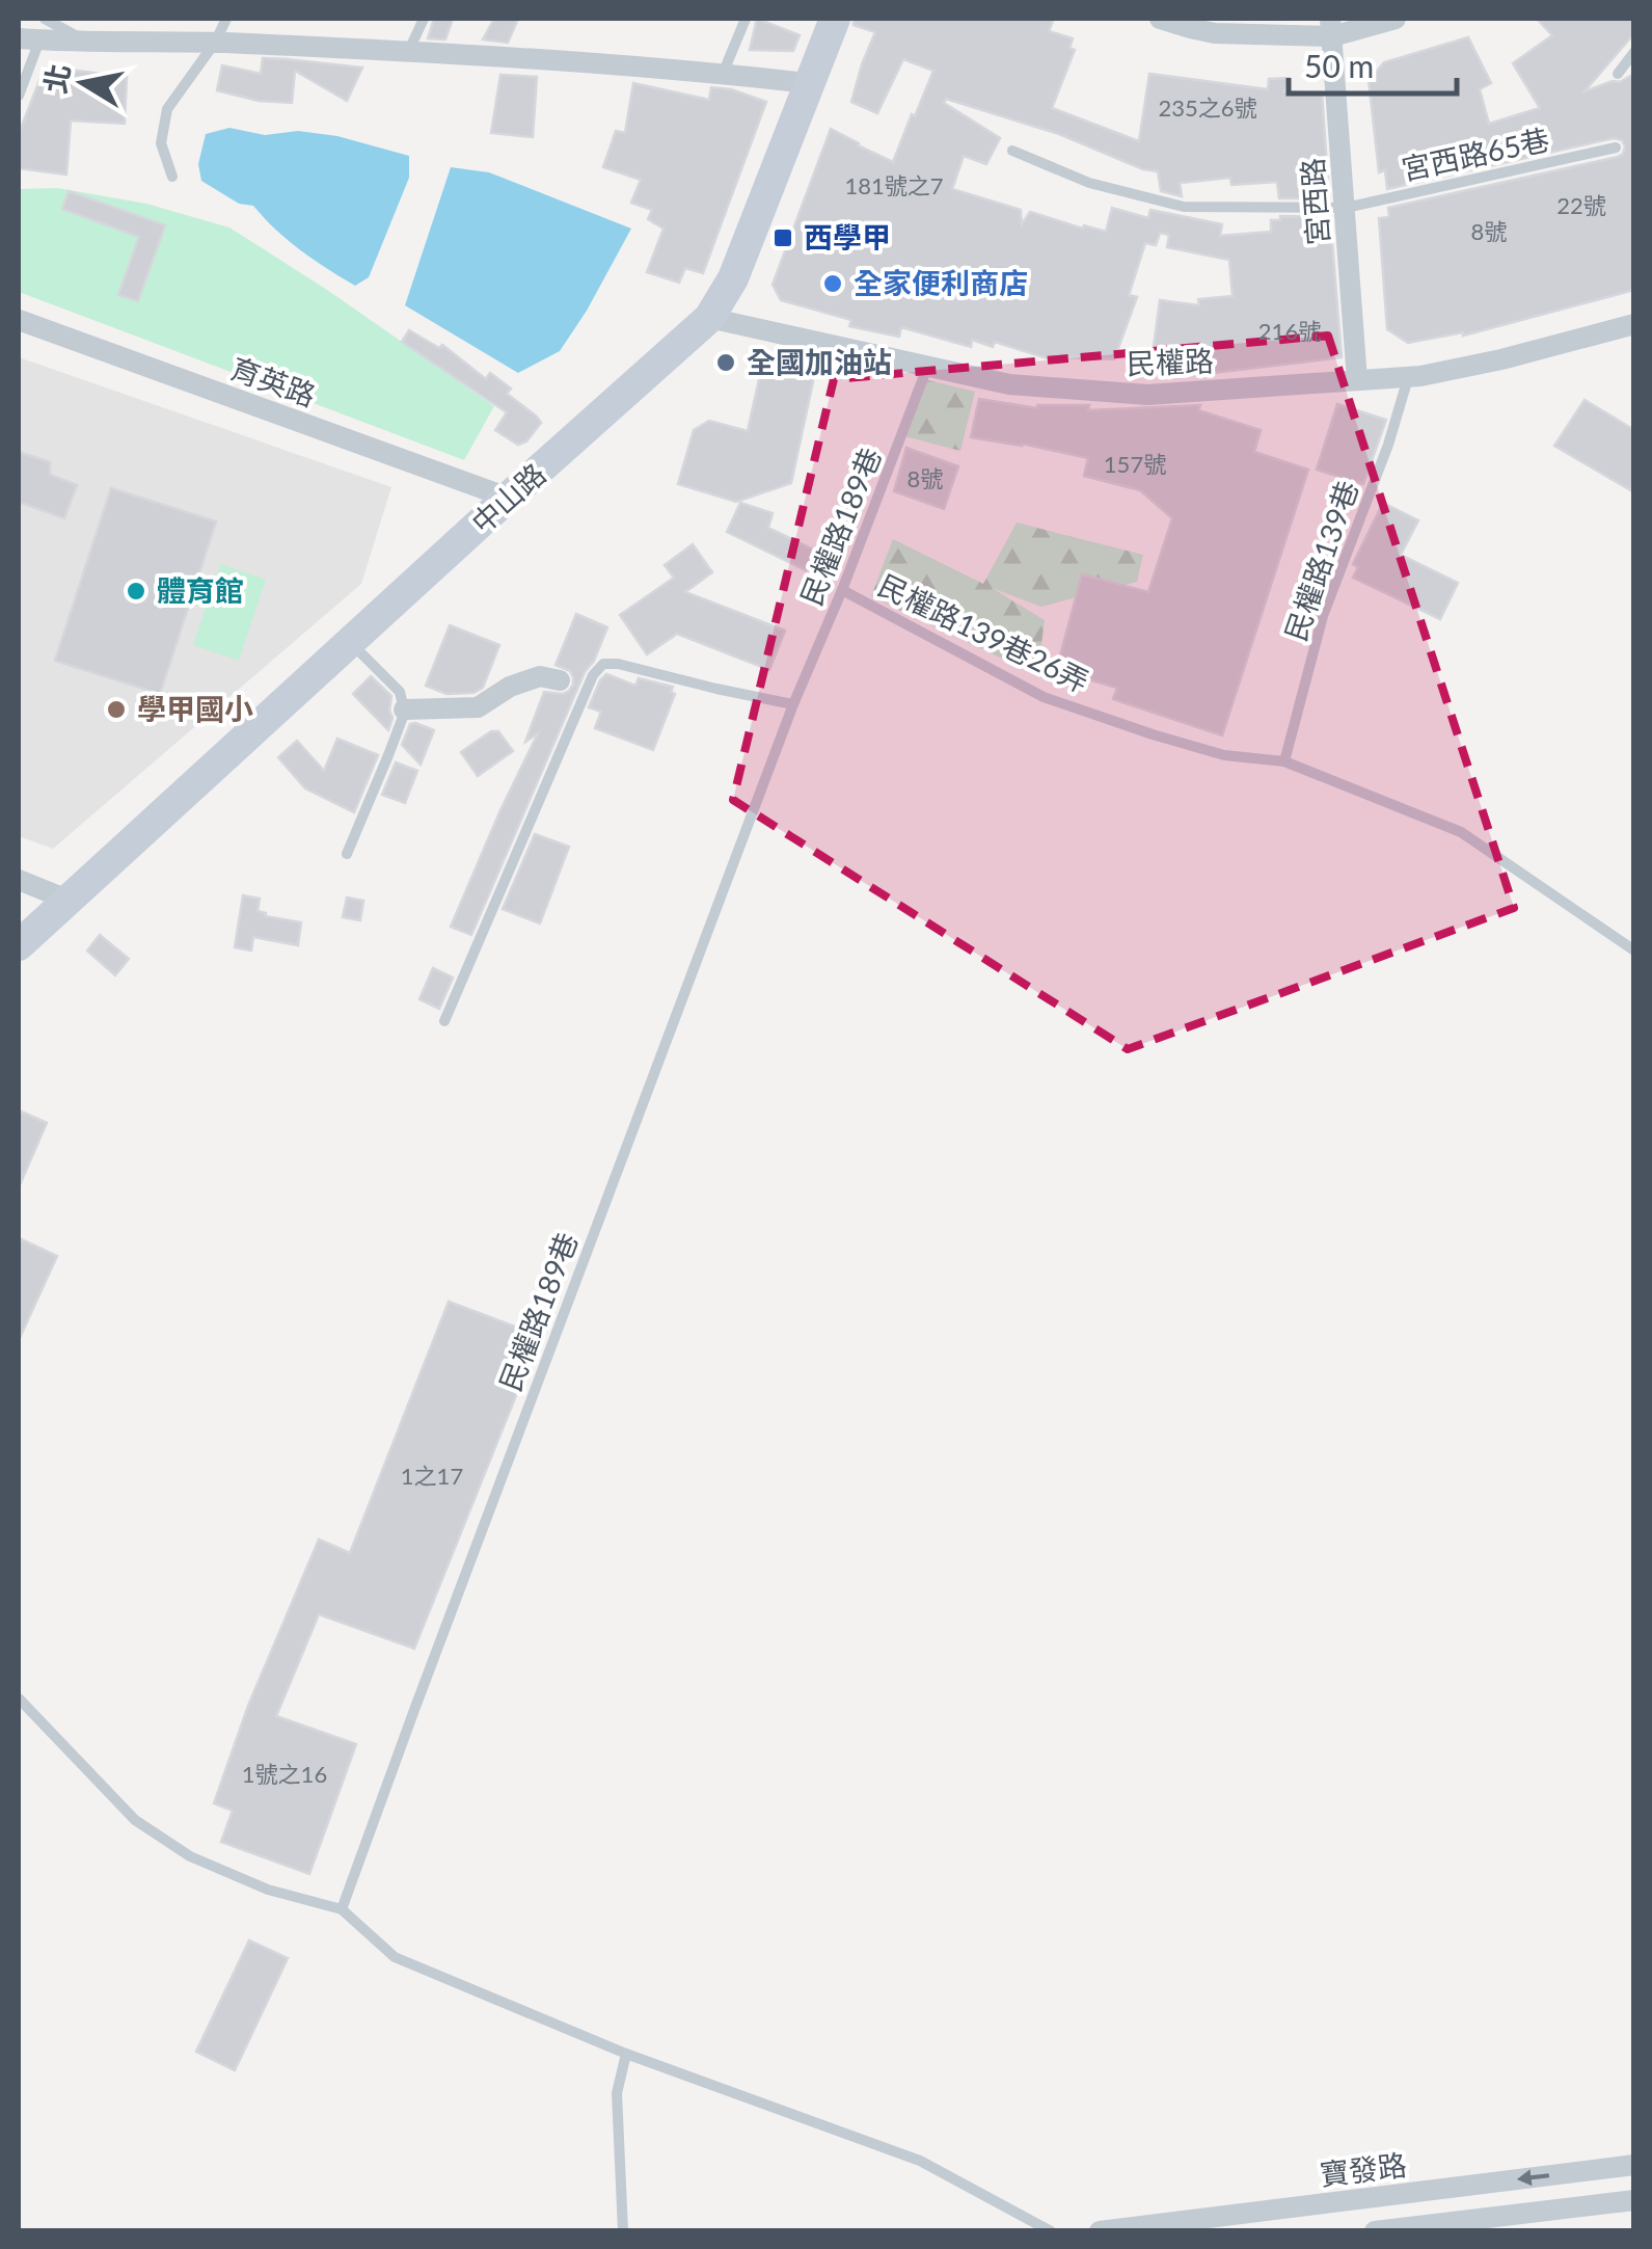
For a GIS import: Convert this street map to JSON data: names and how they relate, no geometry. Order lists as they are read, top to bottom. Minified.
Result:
{"streets":{"main road":["中山路"],"street":["宮西路","民權路","育英路","寶發路"],"lane":["宮西路65巷","民權路189巷","民權路139巷","民權路139巷26弄"]},"crossings":[["宮西路65巷","宮西路"],["宮西路","民權路"],["民權路","中山路"],["民權路","民權路189巷"],["民權路","民權路139巷"],["育英路","中山路"],["民權路189巷","民權路139巷26弄"],["民權路139巷","民權路139巷26弄"]],"places":{"transit":["西學甲"],"other":["全家便利商店","全國加油站","體育館","學甲國小"]},"house_numbers":["235之6號","181號之7","22號","8號","216號","157號","8號","1之17","1號之16"],"scale_bar":"50 m","north":"left"}
